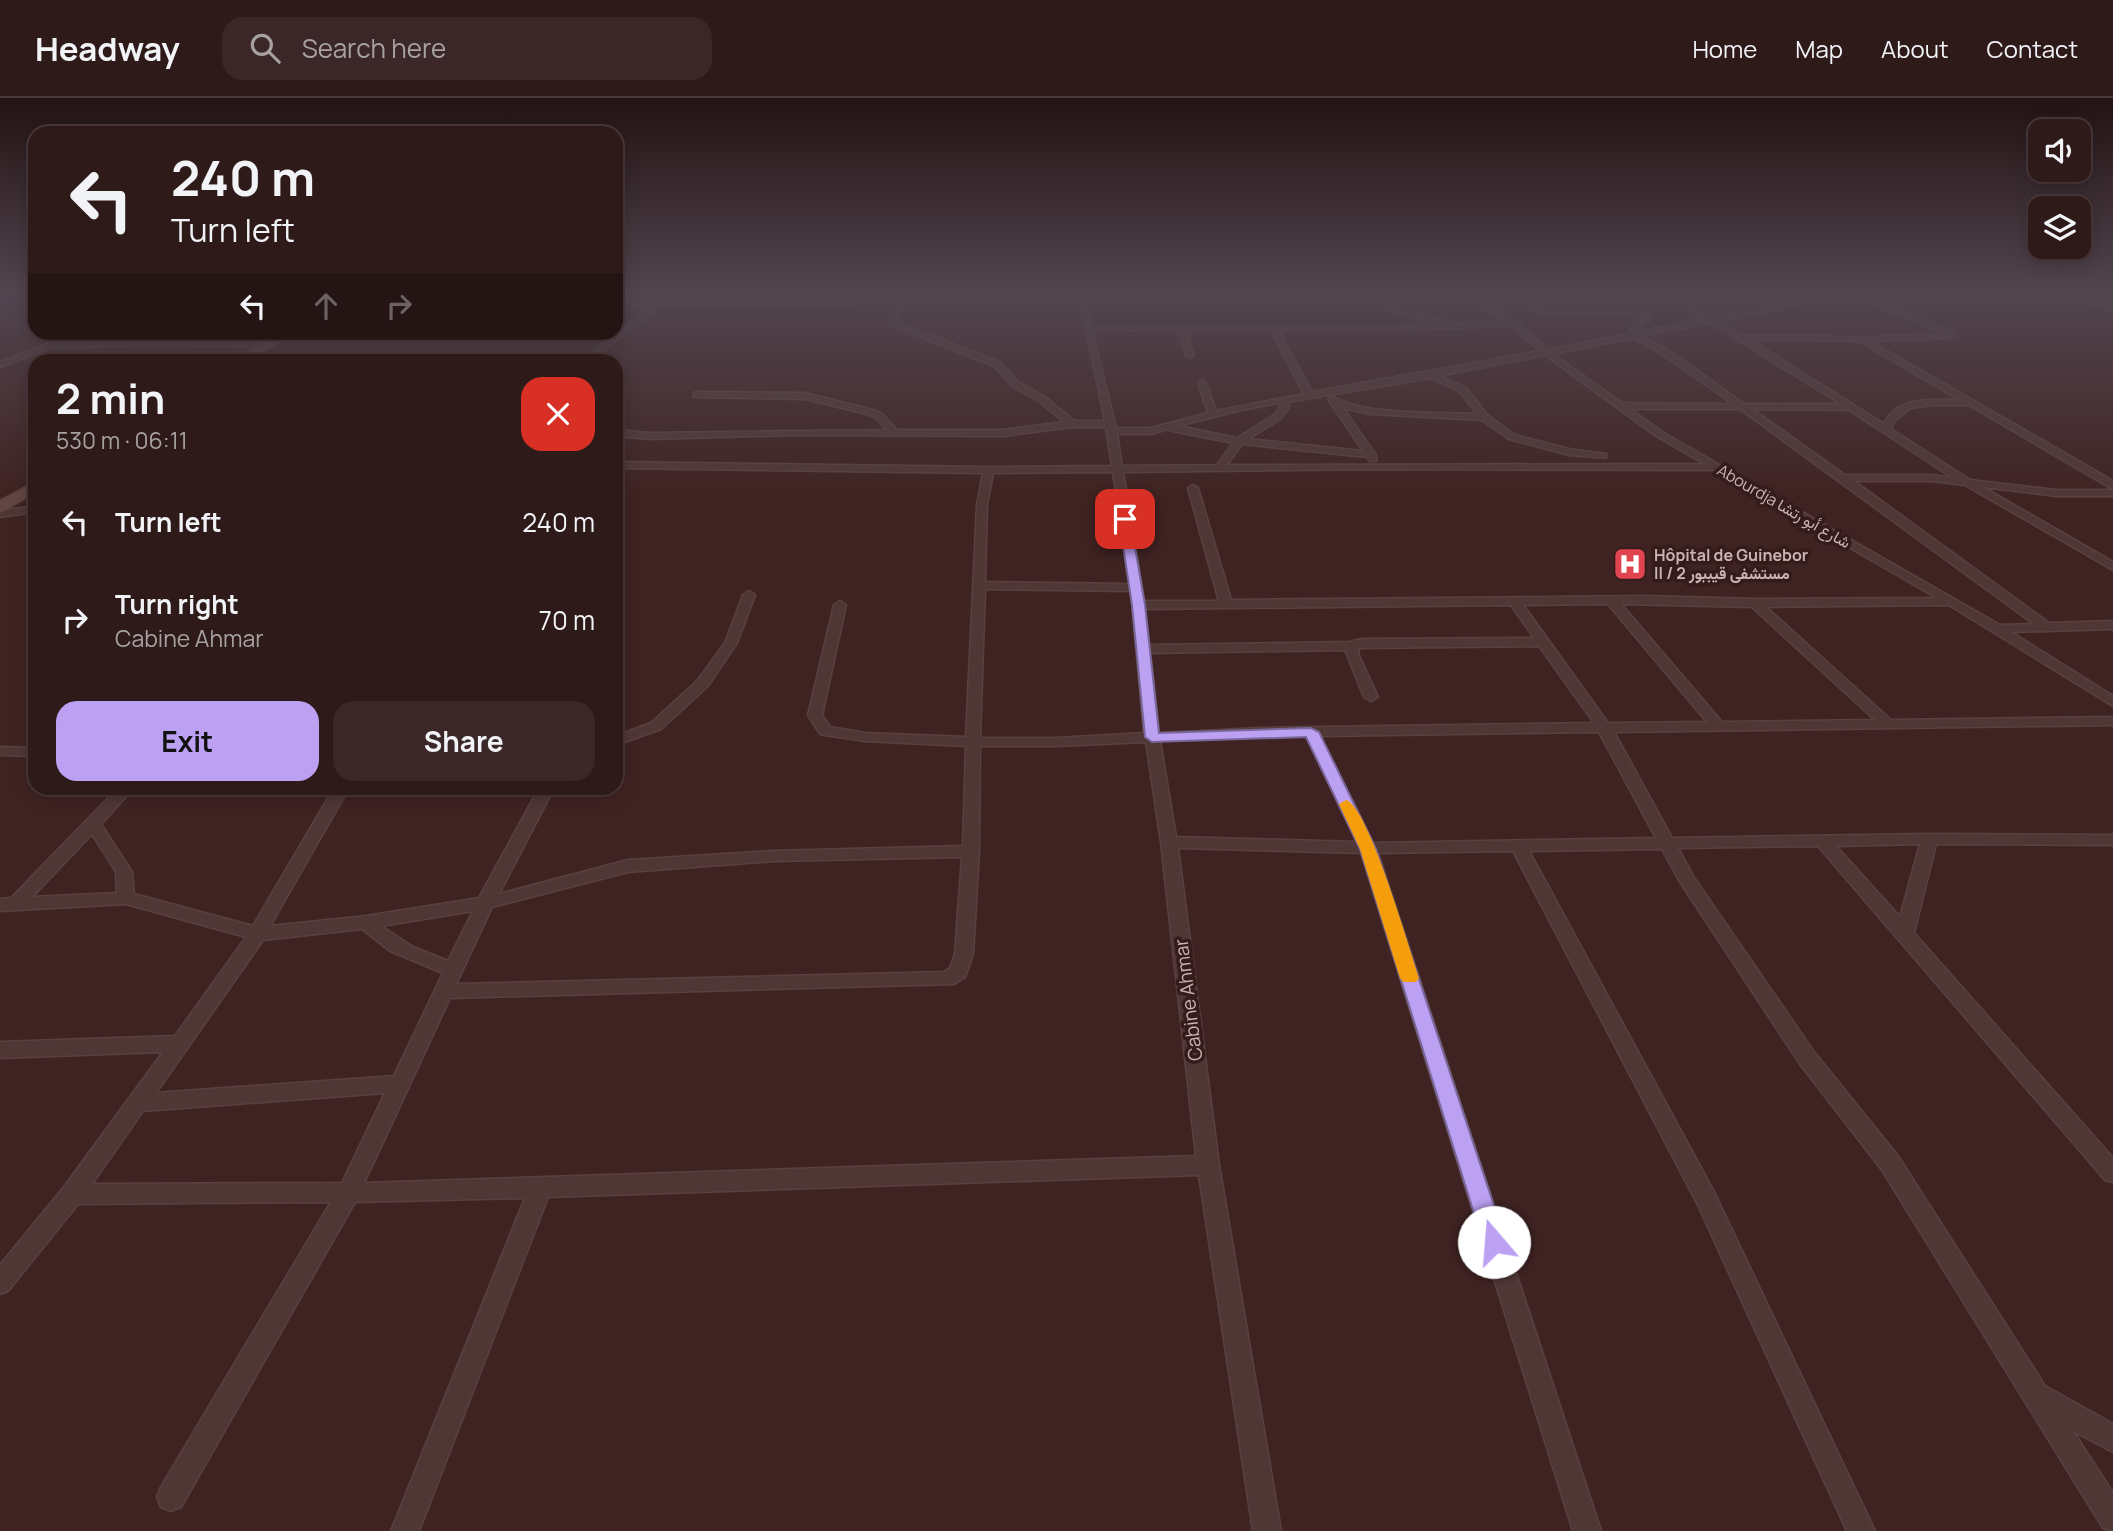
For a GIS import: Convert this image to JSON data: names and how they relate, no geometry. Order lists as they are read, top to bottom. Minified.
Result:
{"streets":{"street":["Abourdja شارع أبو رتشا","Cabine Ahmar"]},"places":{"hospital":["Hôpital de Guinebor II / مستشفى قيببور 2"]},"page":{"header":"Headway","search":"Search here","nav":["Home","Map","About","Contact"],"turn":["240 m","Turn left"],"heading":["2 min","530 m · 06:11"],"list":[{"name":"Turn left","value":"240 m"},{"name":"Turn right","note":"Cabine Ahmar","value":"70 m"}],"buttons":["Exit","Share"]}}
